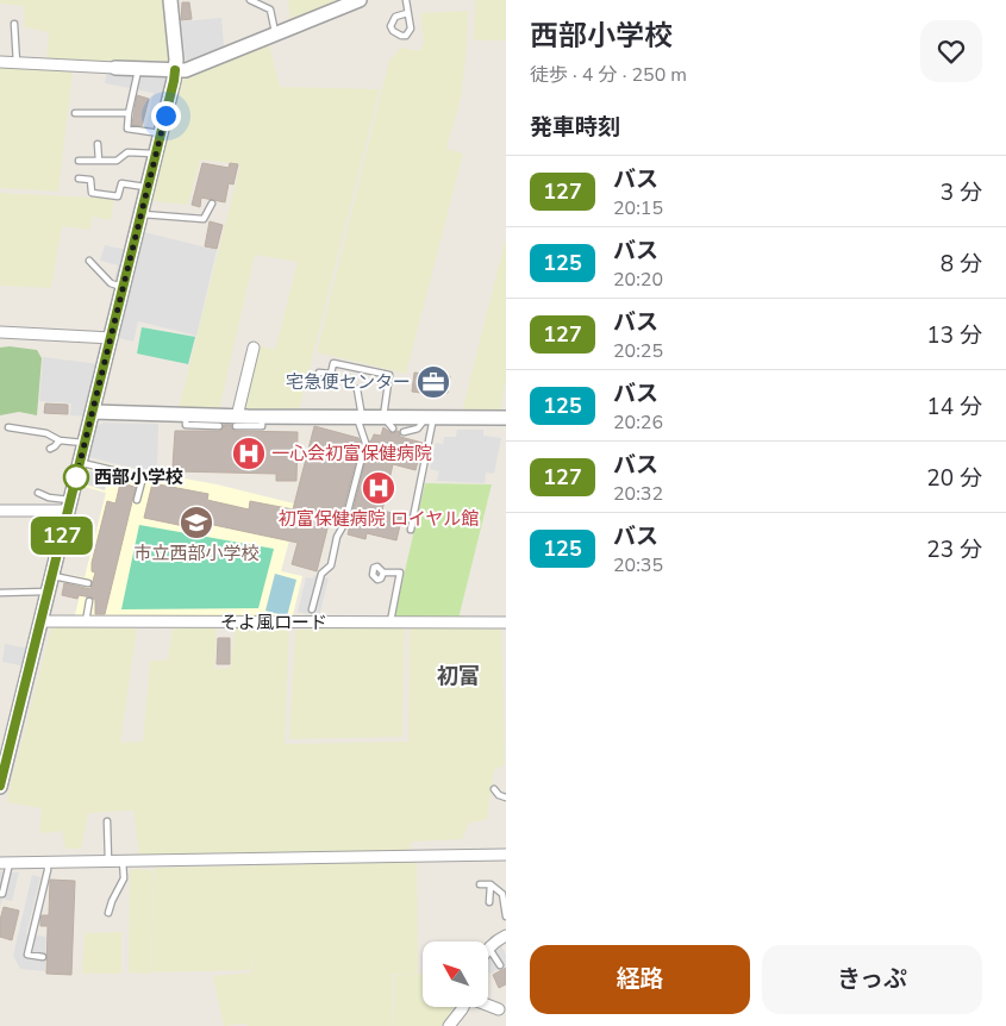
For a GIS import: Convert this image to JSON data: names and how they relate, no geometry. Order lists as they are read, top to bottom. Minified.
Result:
{"streets":{"street":["そよ風ロード"]},"districts":["初富"],"places":{"office":["宅急便センター"],"hospital":["一心会初富保健病院","初富保健病院 ロイヤル館"],"other":["西部小学校"],"school or university":["市立西部小学校"]},"lines":["bus line 127"],"north":"top left","page":{"on_map":"127","heading":[["西部小学校","徒歩 · 4 分 · 250 m"],"発車時刻"],"list":[{"mark":"127","name":"バス","note":"20:15","value":"3 分"},{"mark":"125","name":"バス","note":"20:20","value":"8 分"},{"mark":"127","name":"バス","note":"20:25","value":"13 分"},{"mark":"125","name":"バス","note":"20:26","value":"14 分"},{"mark":"127","name":"バス","note":"20:32","value":"20 分"},{"mark":"125","name":"バス","note":"20:35","value":"23 分"}],"buttons":["経路","きっぷ"]}}
